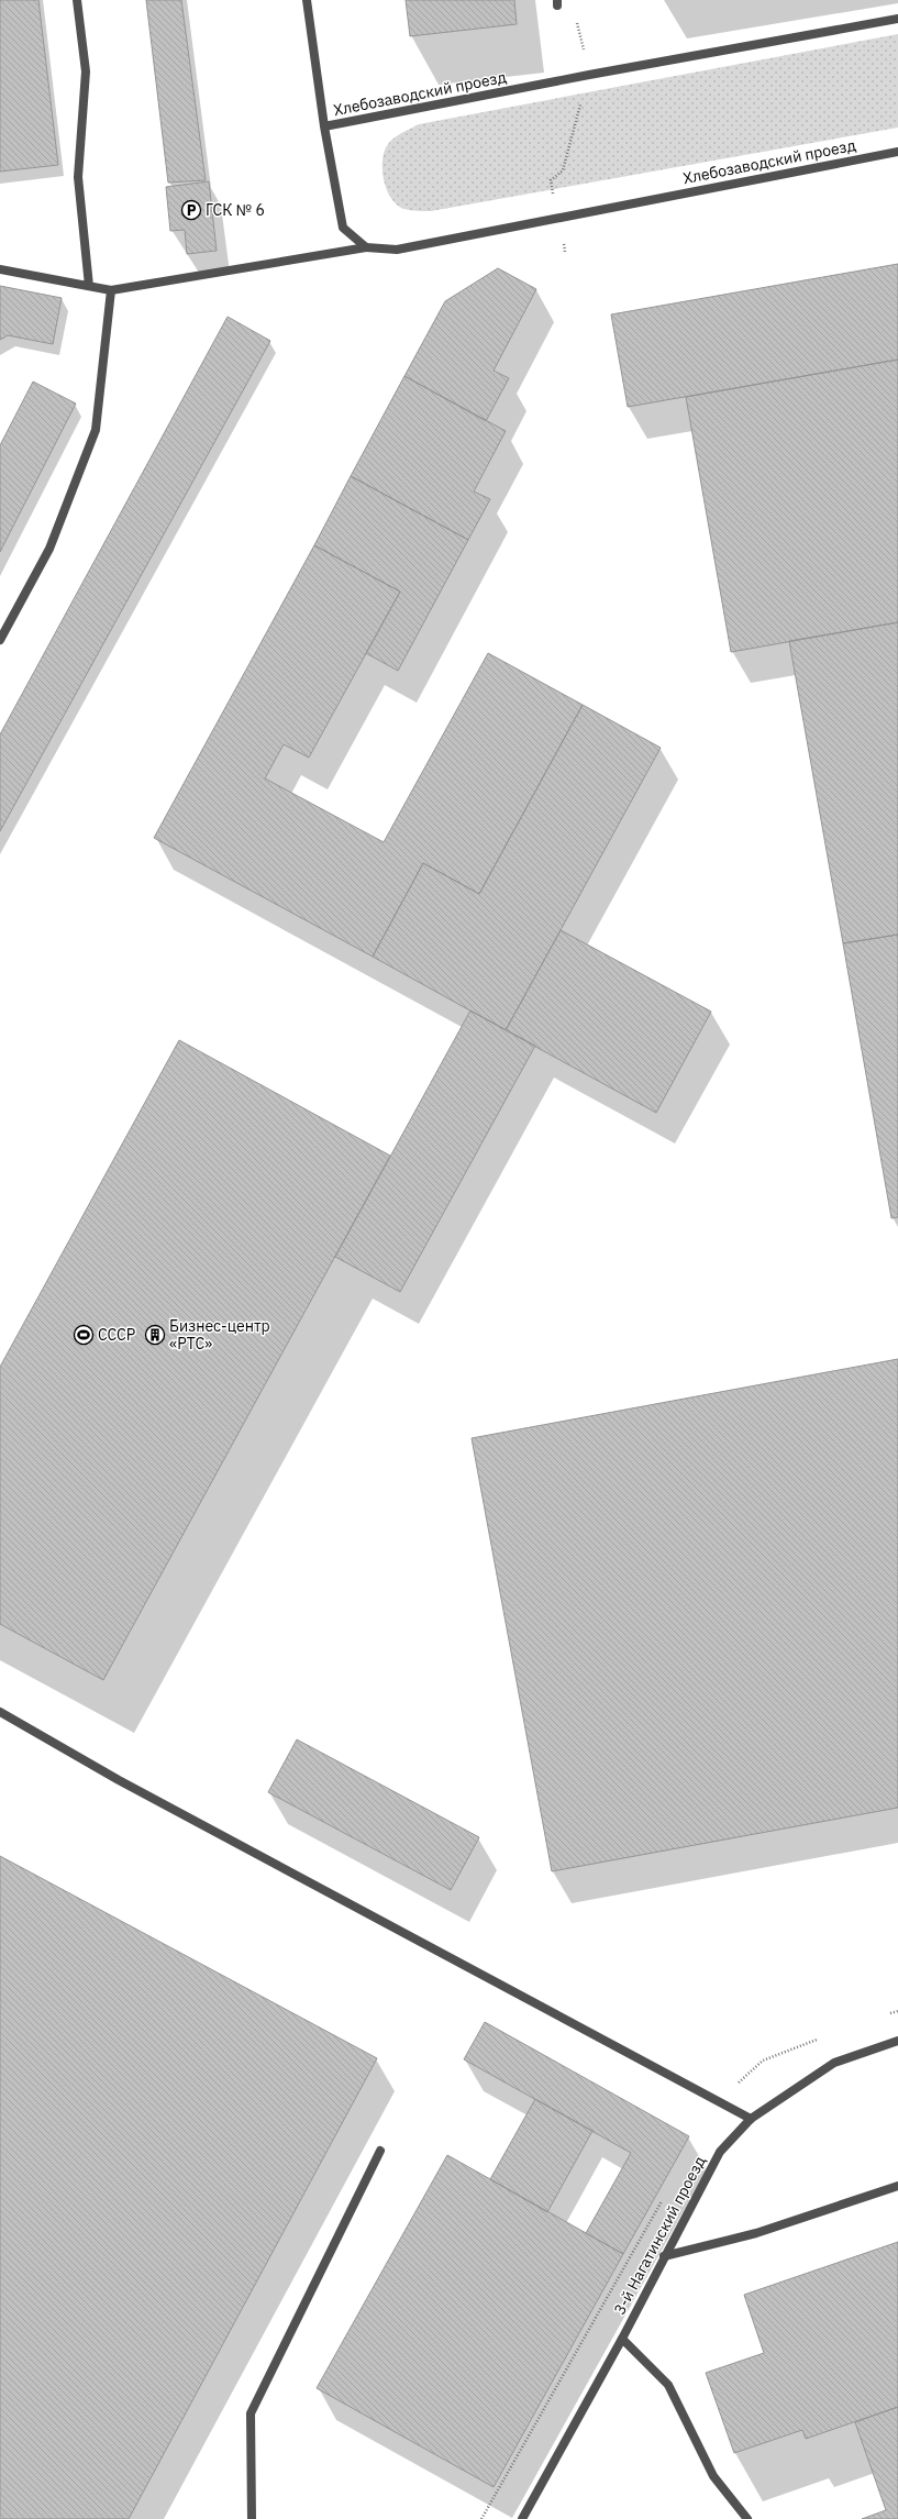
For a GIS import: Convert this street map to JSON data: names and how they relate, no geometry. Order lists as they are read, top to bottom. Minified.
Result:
{"streets":{"street":["Хлебозаводский проезд","3-й Нагатинский проезд"]},"places":{"parking":["ГСК № 6"],"sports":["СССР"],"building":["Бизнес-центр «РТС»"]}}
